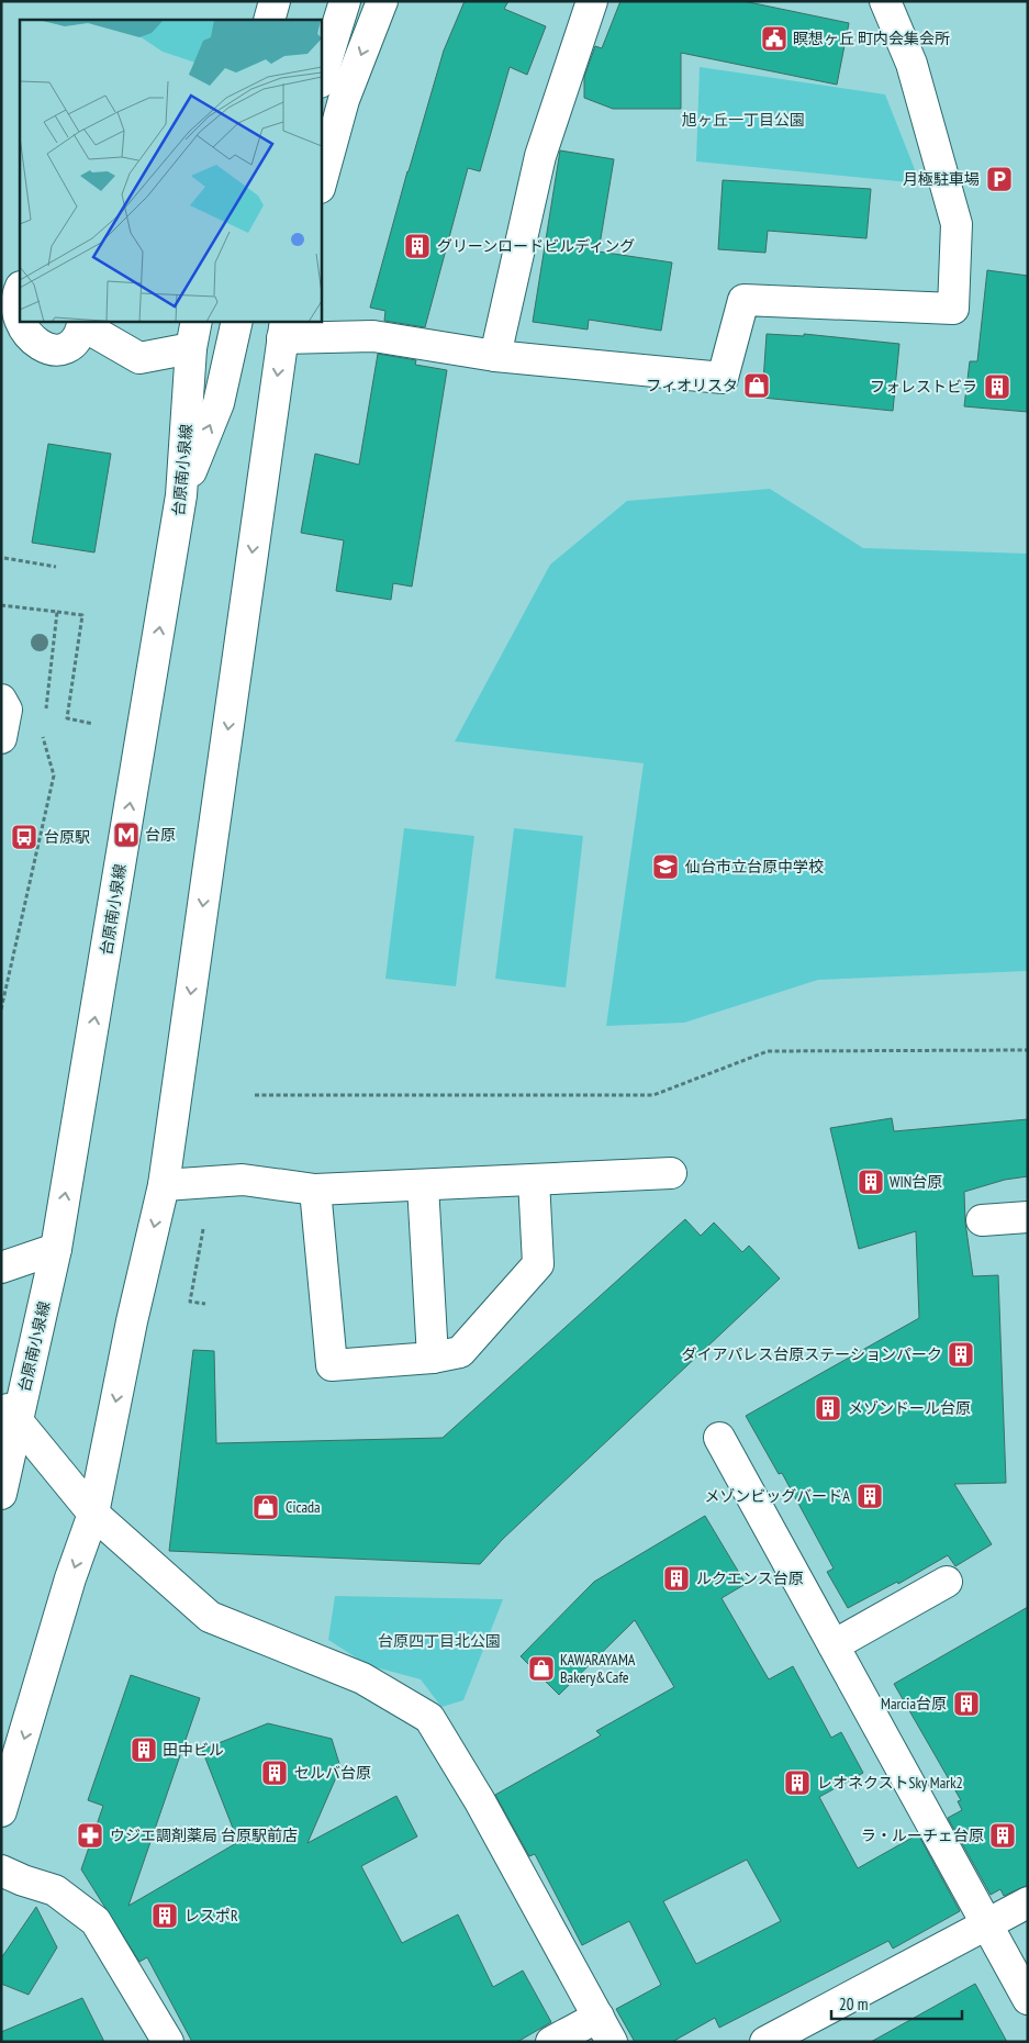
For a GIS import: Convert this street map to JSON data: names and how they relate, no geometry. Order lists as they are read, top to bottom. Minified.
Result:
{"streets":{"street":["台原南小泉線"]},"parks":["旭ヶ丘一丁目公園","台原四丁目北公園"],"places":{"public building":["瞑想ヶ丘 町内会集会所"],"parking":["月極駐車場"],"building":["グリーンロードビルディング","フォレストビラ","WIN台原","ダイアパレス台原ステーションパーク","メゾンドール台原","メゾンビッグバードA","ルクエンス台原","Marcia台原","田中ビル","セルバ台原","レオネクストSky Mark2","ラ・ルーチェ台原","レスポR"],"shop":["フィオリスタ","Cicada","KAWARAYAMA Bakery&Cafe"],"metro station":["台原"],"bus stop":["台原駅"],"school or university":["仙台市立台原中学校"],"pharmacy":["ウジエ調剤薬局 台原駅前店"]},"scale_bar":"20 m"}
